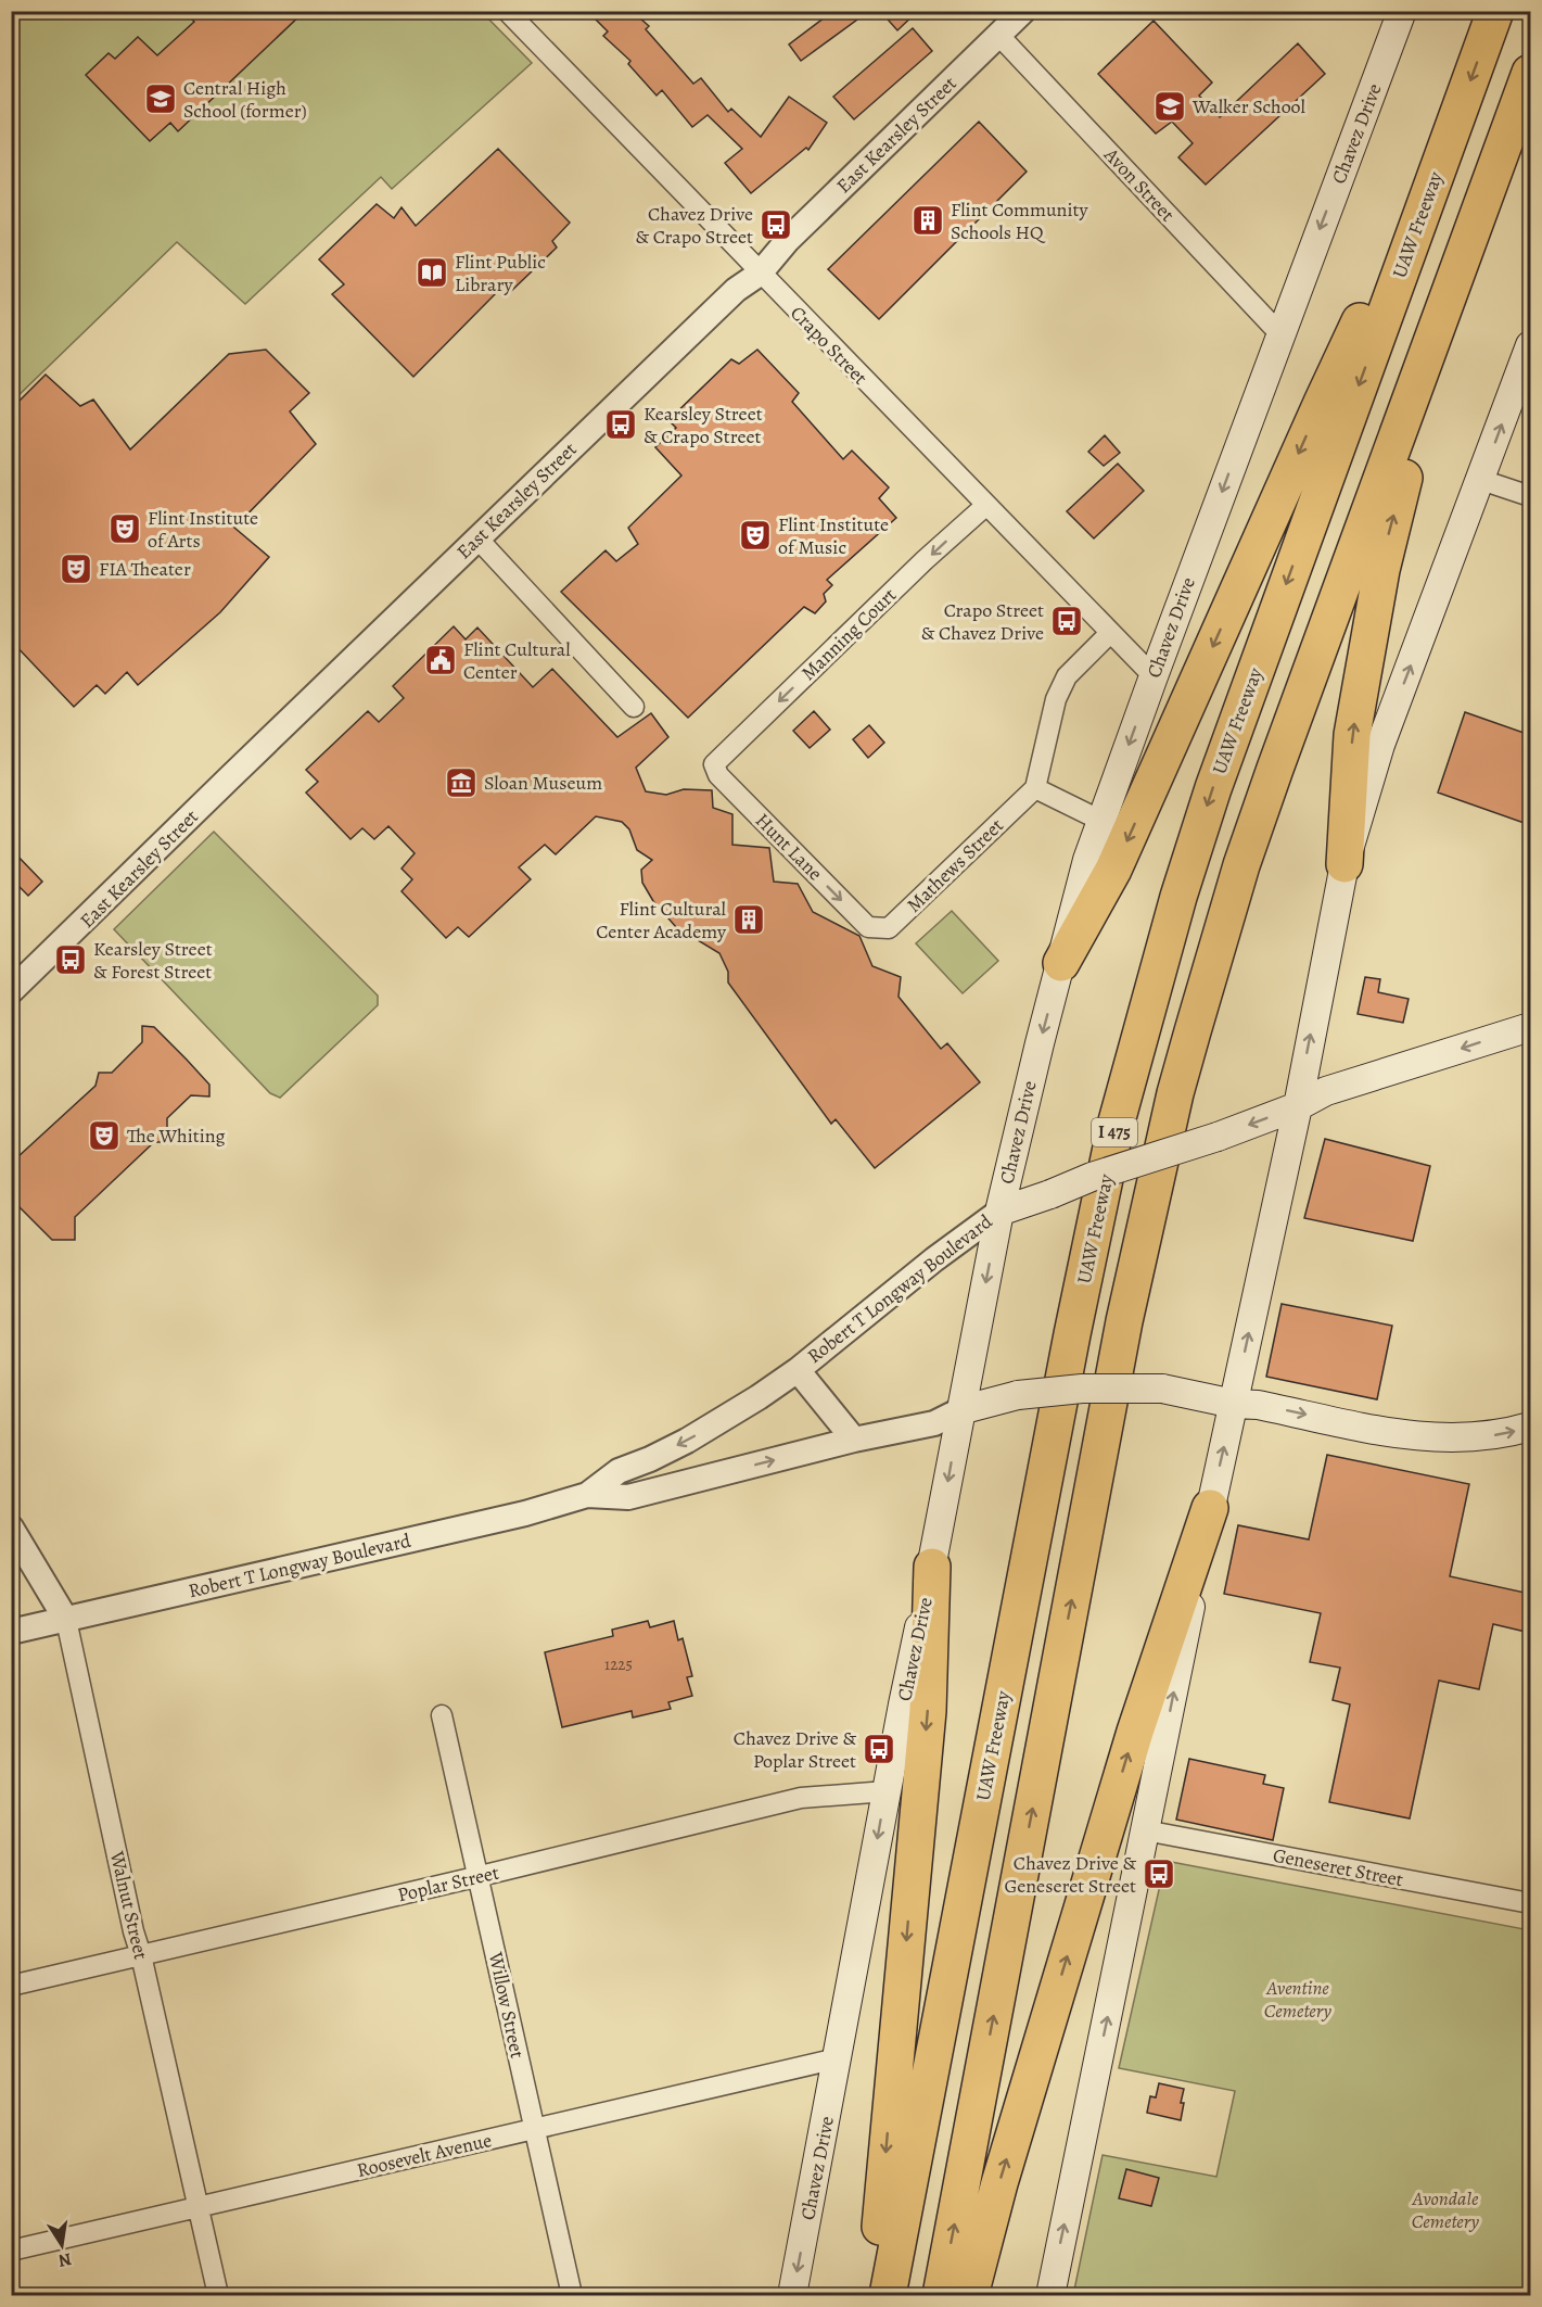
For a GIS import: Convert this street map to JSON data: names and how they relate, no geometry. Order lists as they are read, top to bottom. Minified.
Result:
{"streets":{"highway":["UAW Freeway","I 475"],"main road":["Chavez Drive","Robert T Longway Boulevard"],"street":["East Kearsley Street","Avon Street","Crapo Street","Manning Court","Hunt Lane","Mathews Street","Geneseret Street","Poplar Street","Walnut Street","Willow Street","Roosevelt Avenue"]},"crossings":[["Chavez Drive","Avon Street"],["Chavez Drive","Crapo Street"],["Chavez Drive","Robert T Longway Boulevard"],["Chavez Drive","Poplar Street"],["Chavez Drive","Roosevelt Avenue"],["East Kearsley Street","Avon Street"],["East Kearsley Street","Crapo Street"],["Crapo Street","Manning Court"],["Manning Court","Hunt Lane"],["Hunt Lane","Mathews Street"],["Robert T Longway Boulevard","Walnut Street"],["Poplar Street","Walnut Street"],["Poplar Street","Willow Street"],["Walnut Street","Roosevelt Avenue"],["Willow Street","Roosevelt Avenue"]],"one_way":["Chavez Drive","Manning Court","Hunt Lane"],"parks":["Aventine Cemetery","Avondale Cemetery"],"places":{"school or university":["Central High School (former)","Walker School"],"building":["Flint Community Schools HQ","Flint Cultural Center Academy"],"bus stop":["Chavez Drive & Crapo Street","Kearsley Street & Crapo Street","Crapo Street & Chavez Drive","Kearsley Street & Forest Street","Chavez Drive & Poplar Street","Chavez Drive & Geneseret Street"],"library":["Flint Public Library"],"theatre":["Flint Institute of Arts","Flint Institute of Music","FIA Theater","The Whiting"],"public building":["Flint Cultural Center"],"museum":["Sloan Museum"]},"house_numbers":["1225"],"north":"bottom"}
